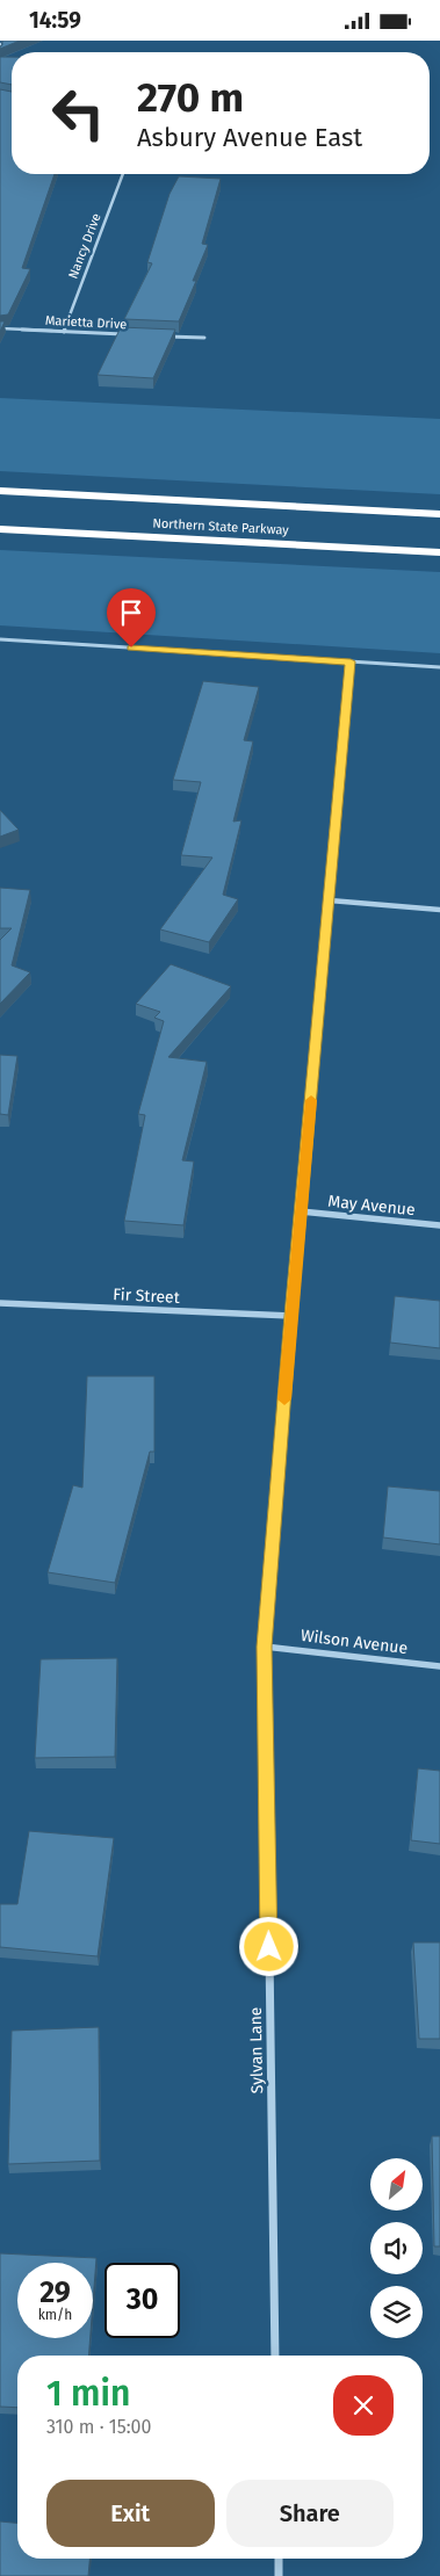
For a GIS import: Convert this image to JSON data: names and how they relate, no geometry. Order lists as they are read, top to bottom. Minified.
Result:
{"streets":{"highway":["Northern State Parkway"],"street":["Nancy Drive","Marietta Drive","May Avenue","Fir Street","Wilson Avenue","Sylvan Lane"]},"crossings":[["Nancy Drive","Marietta Drive"],["May Avenue","Sylvan Lane"],["Fir Street","Sylvan Lane"],["Wilson Avenue","Sylvan Lane"]],"north":"top right","page":{"status":"14:59","turn":["270 m","Asbury Avenue East"],"speed":"29 km/h","limit":"30","heading":["1 min","310 m · 15:00"],"buttons":["Exit","Share"]}}
